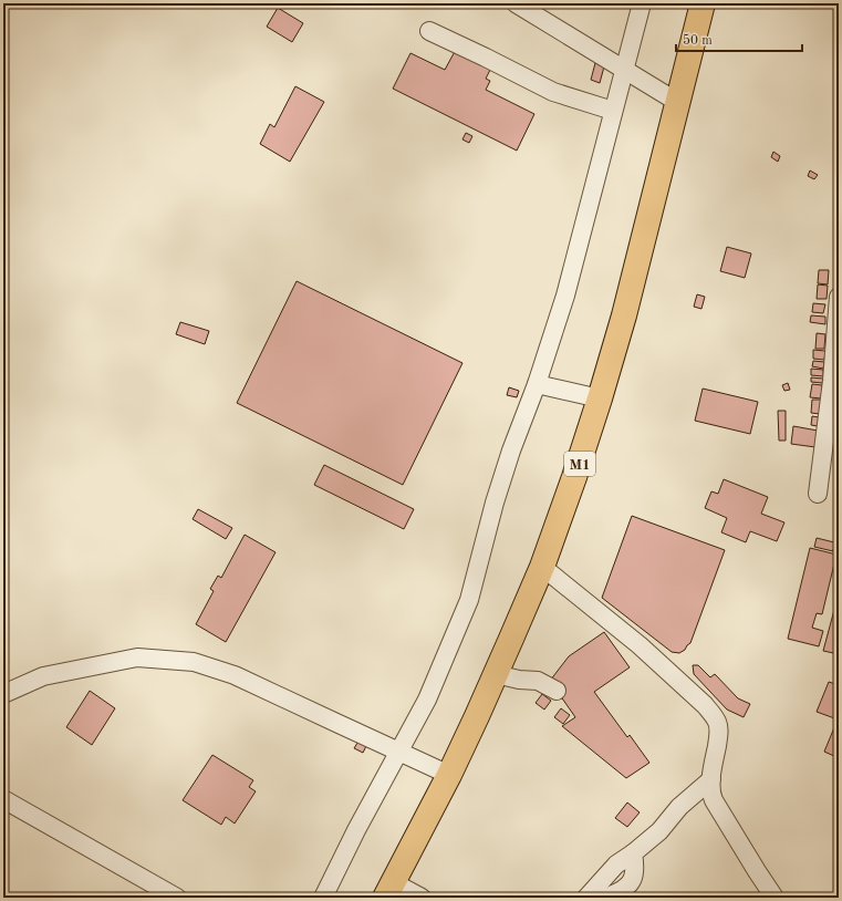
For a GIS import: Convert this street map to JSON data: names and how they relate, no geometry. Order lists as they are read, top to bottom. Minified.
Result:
{"streets":{"highway":["M1"]},"scale_bar":"50 m"}
